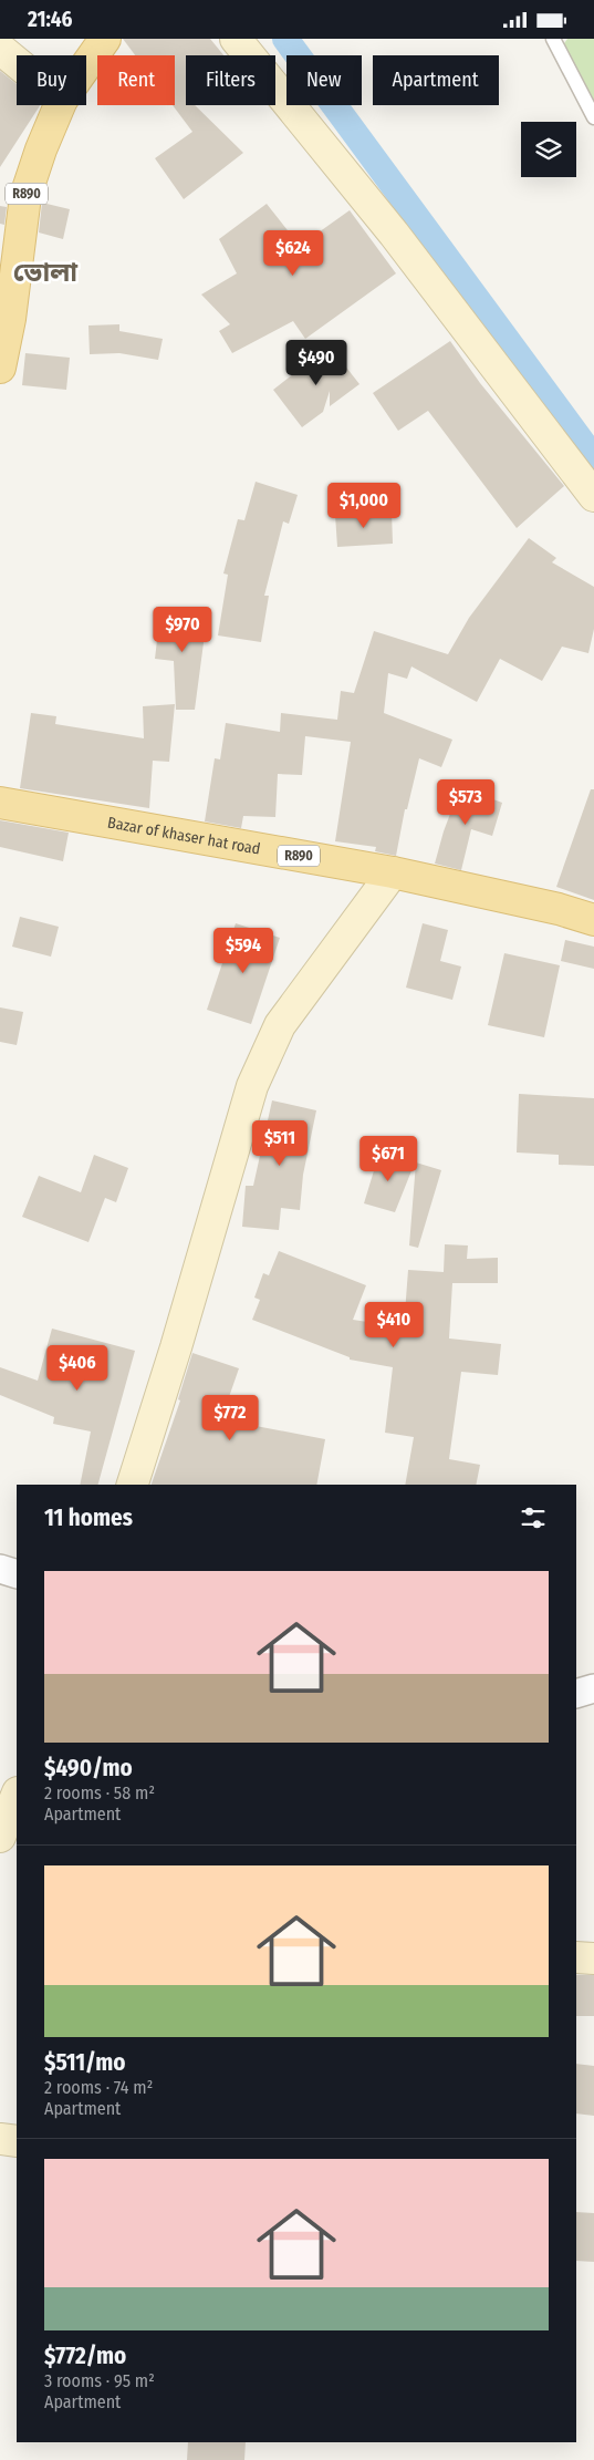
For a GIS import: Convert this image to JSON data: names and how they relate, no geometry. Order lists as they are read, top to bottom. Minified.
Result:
{"streets":{"main road":["R890","Bazar of khaser hat road"]},"districts":["ভোলা"],"page":{"status":"21:46","chip":["Buy","Rent","Filters","New","Apartment"],"price":["$624","$490","$1,000","$970","$573","$594","$511","$671","$410","$406","$772"],"heading":"11 homes","list":[{"name":"$490/mo","note":"2 rooms · 58 m² · Apartment"},{"name":"$511/mo","note":"2 rooms · 74 m² · Apartment"},{"name":"$772/mo","note":"3 rooms · 95 m² · Apartment"}]}}
